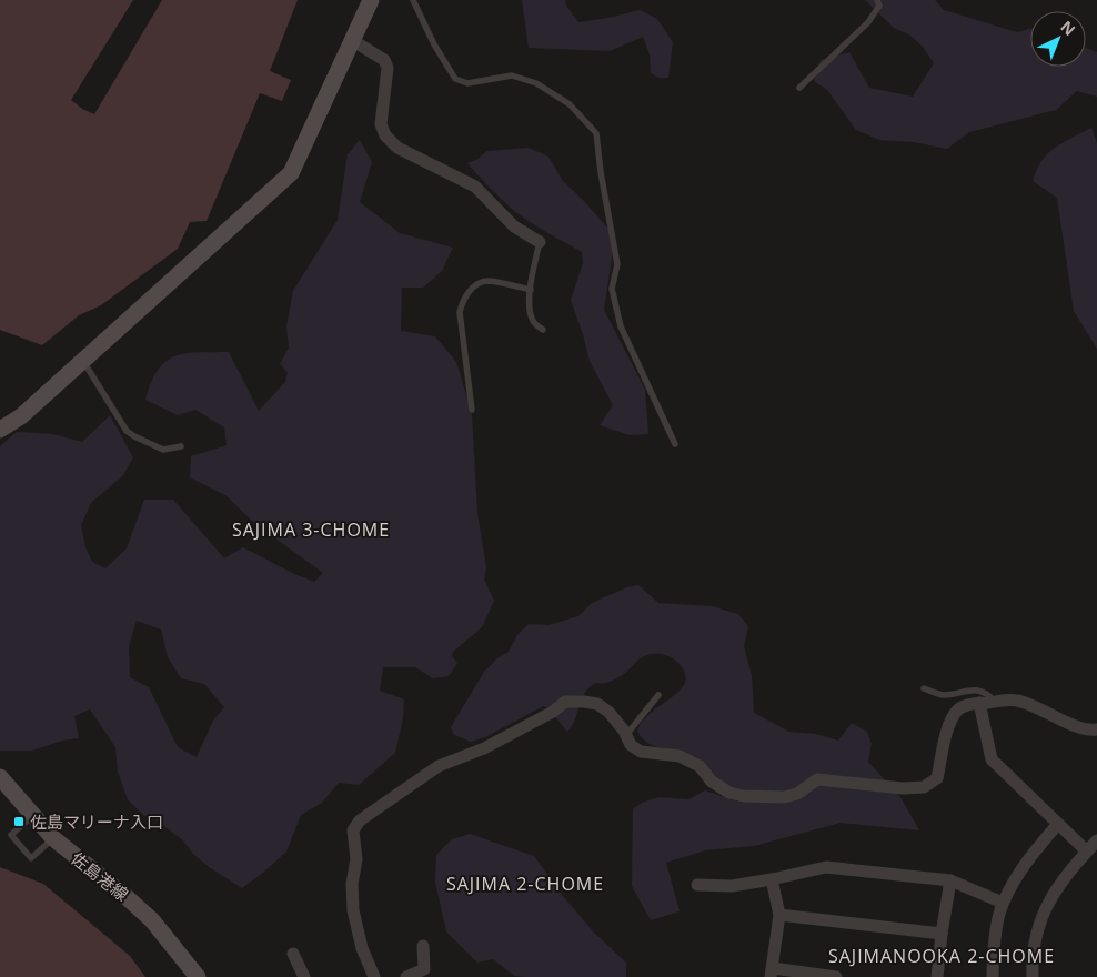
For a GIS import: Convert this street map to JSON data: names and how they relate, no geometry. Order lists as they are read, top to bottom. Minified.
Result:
{"streets":{"street":["佐島港線"]},"districts":["SAJIMA 3-CHOME","SAJIMA 2-CHOME","SAJIMANOOKA 2-CHOME"],"places":{"transit":["佐島マリーナ入口"]},"north":"top right"}
